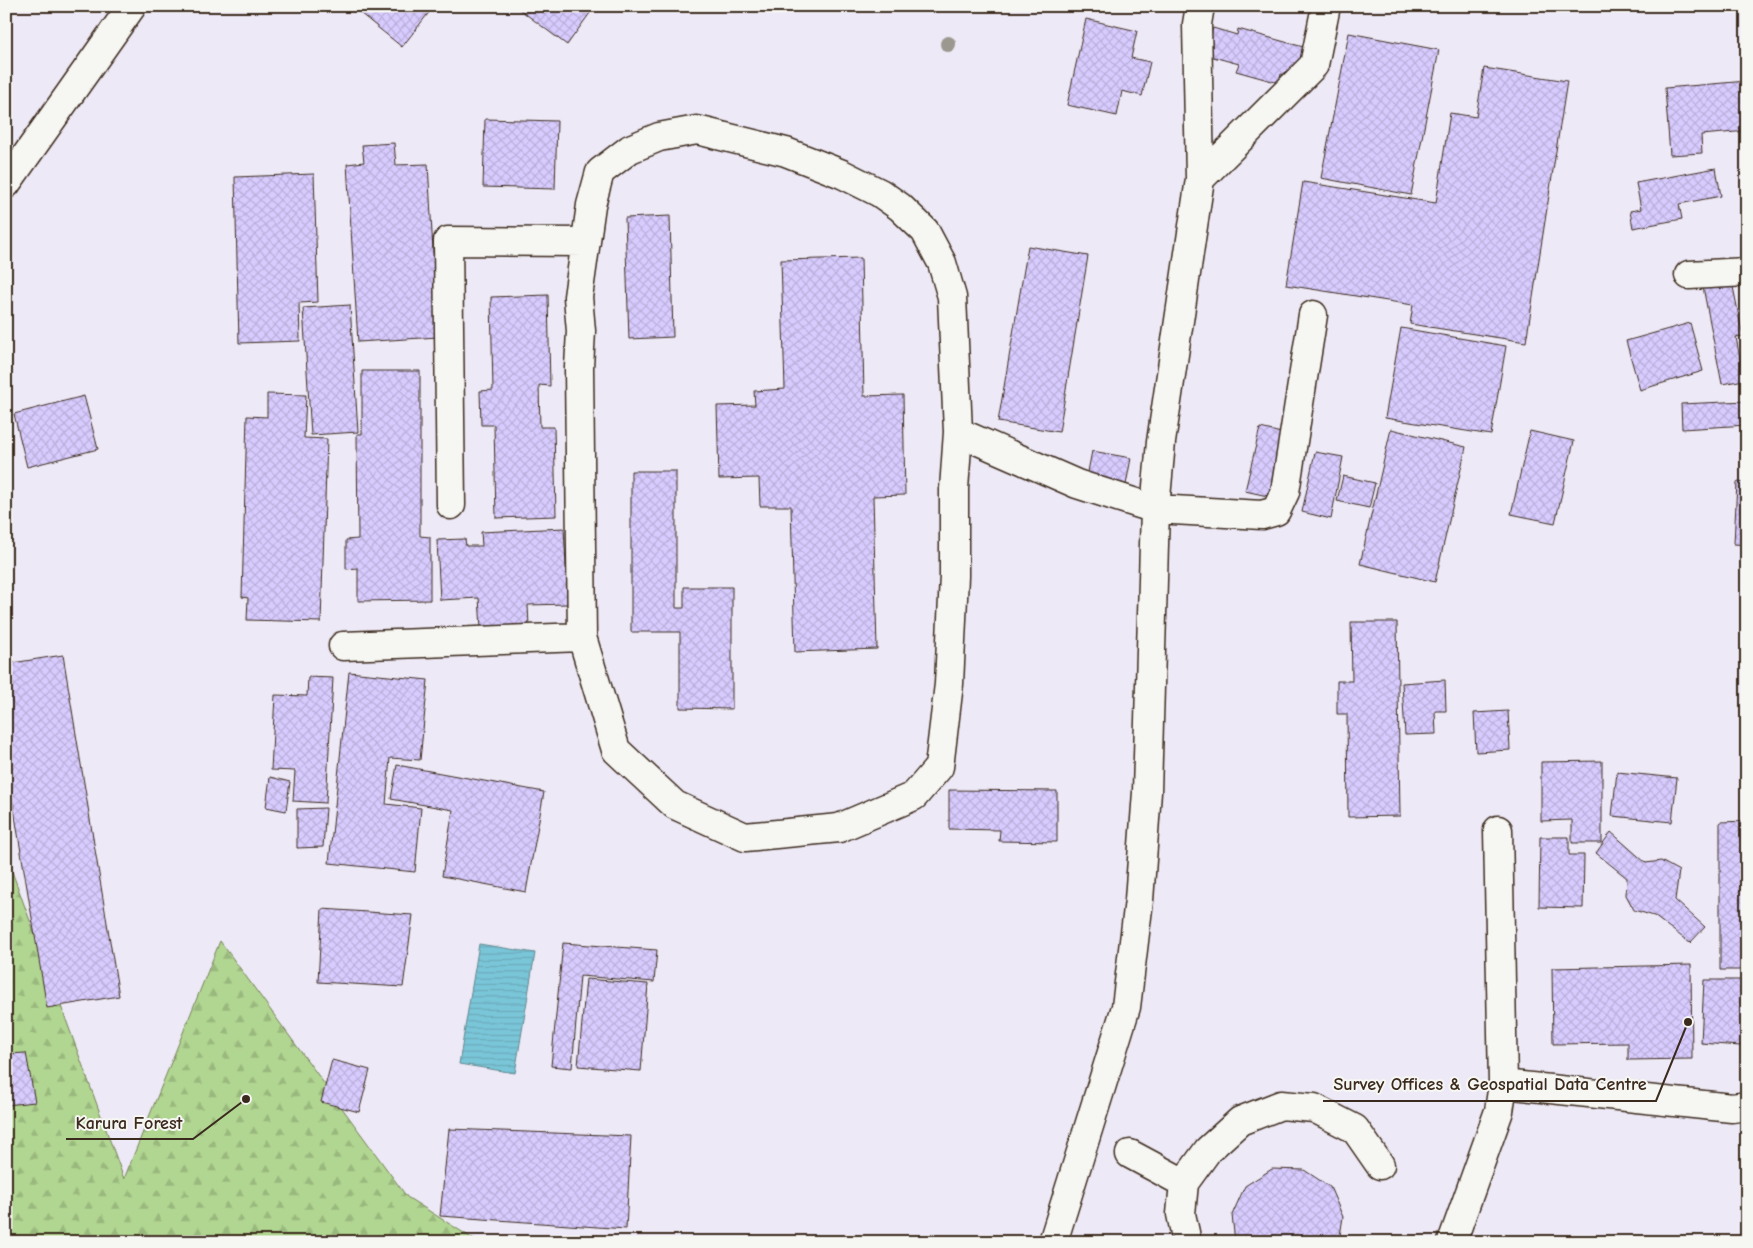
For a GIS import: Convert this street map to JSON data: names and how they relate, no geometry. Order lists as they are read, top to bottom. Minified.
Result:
{"places":["Survey Offices & Geospatial Data Centre","Karura Forest"]}
